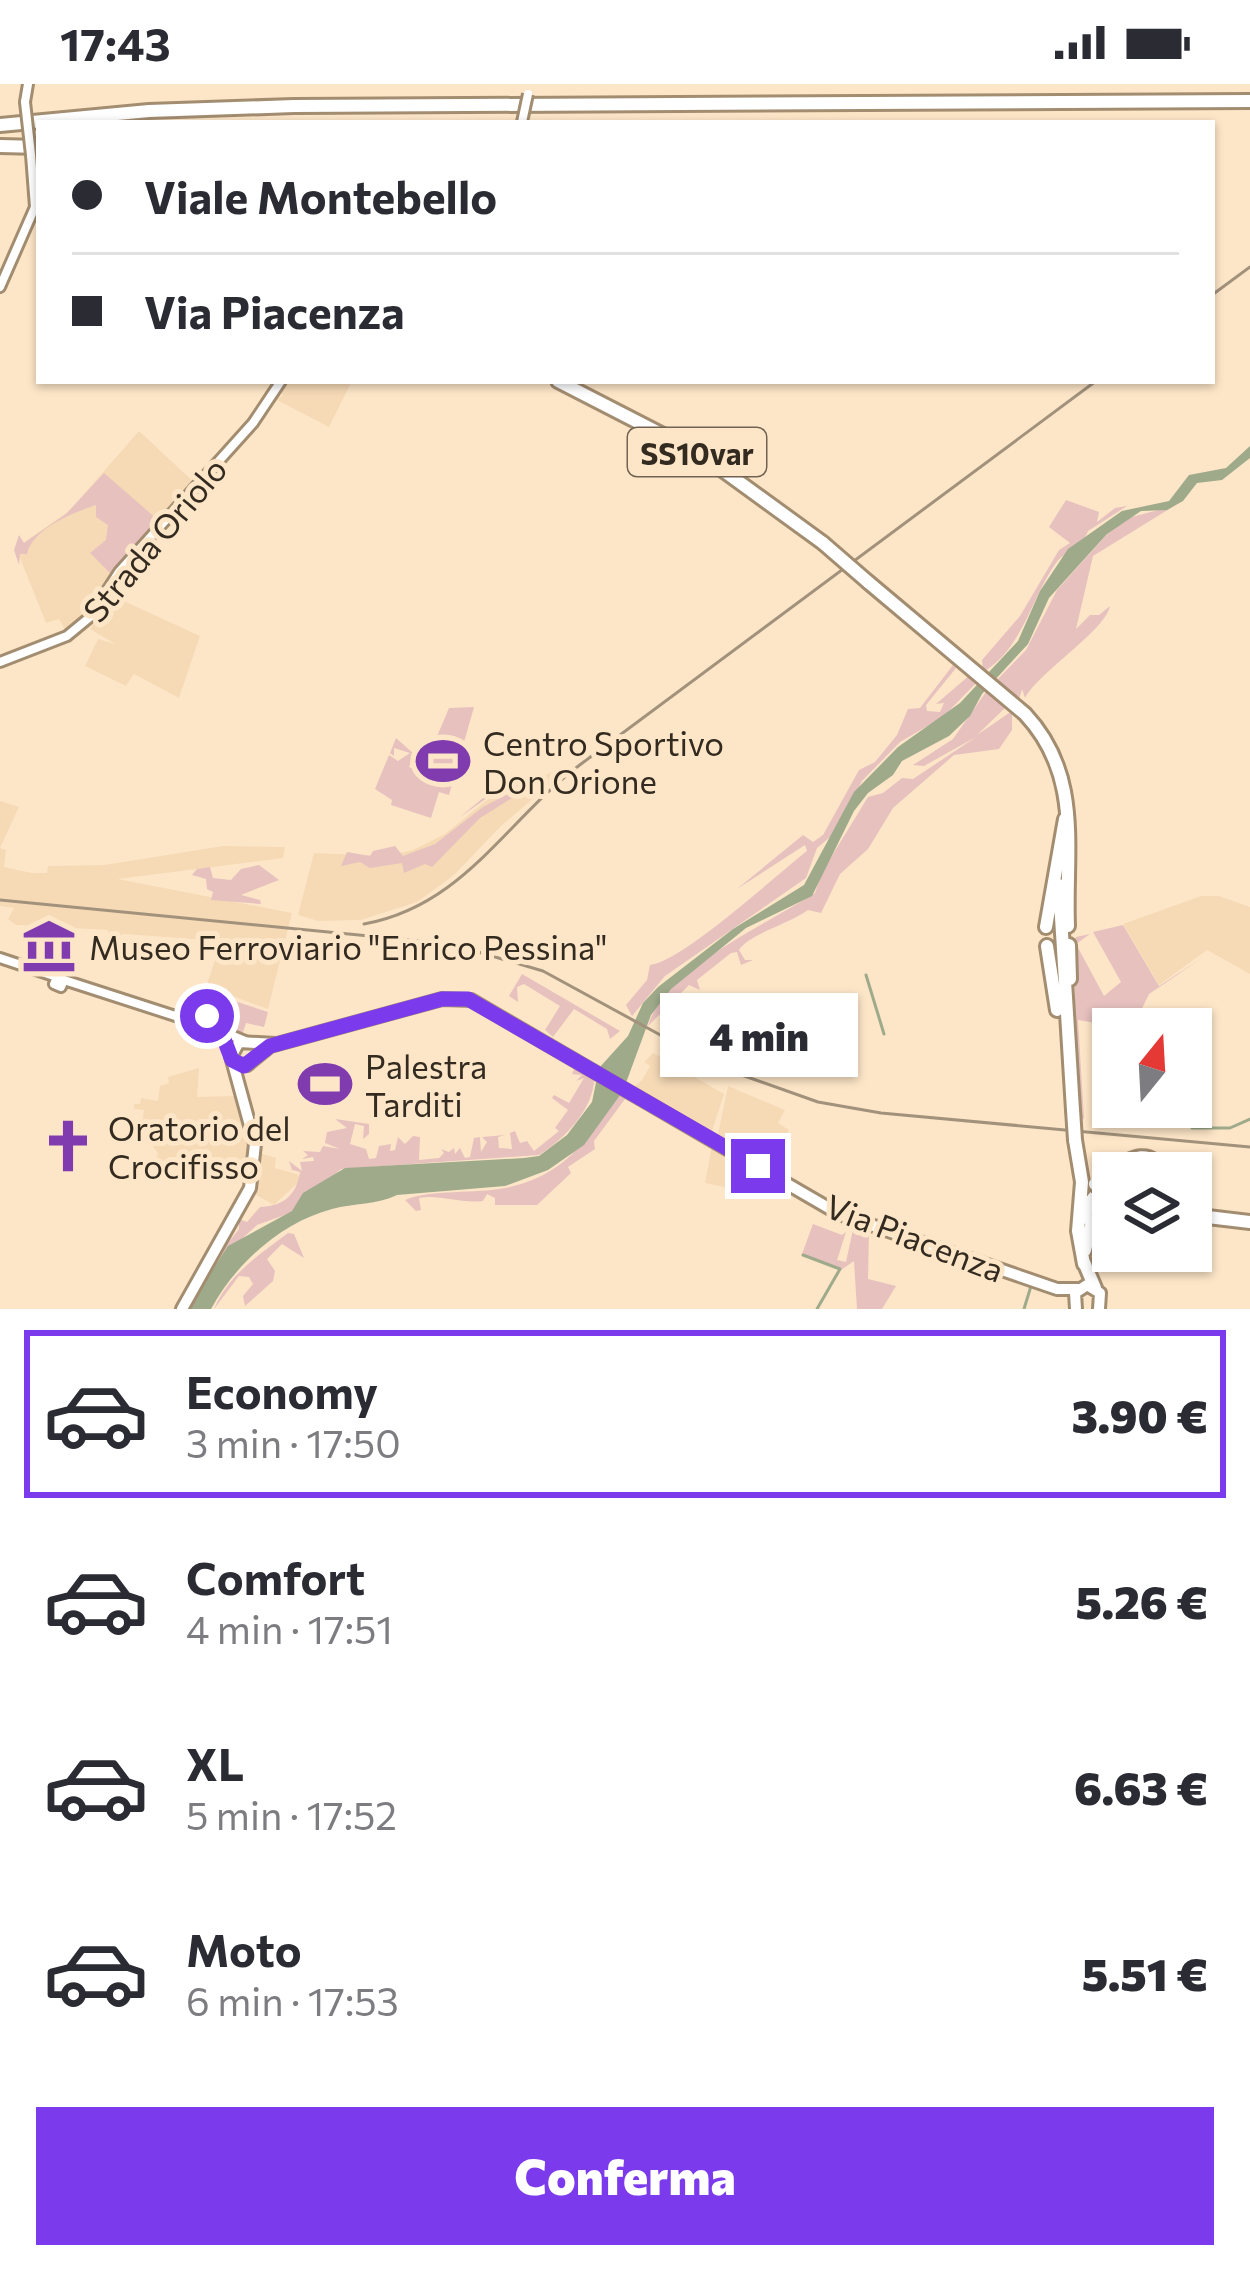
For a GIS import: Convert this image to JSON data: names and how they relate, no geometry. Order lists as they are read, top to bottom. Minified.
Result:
{"streets":{"highway":["SS10var"],"main road":["Via Piacenza"],"street":["Strada Oriolo"]},"places":{"sports":["Centro Sportivo Don Orione","Palestra Tarditi"],"museum":["Museo Ferroviario \"Enrico Pessina\""],"church":["Oratorio del Crocifisso"]},"north":"top","page":{"status":"17:43","banner":["Viale Montebello","Via Piacenza"],"bubble":"4 min","list":[{"name":"Economy","note":"3 min · 17:50","value":"3.90 €"},{"name":"Comfort","note":"4 min · 17:51","value":"5.26 €"},{"name":"XL","note":"5 min · 17:52","value":"6.63 €"},{"name":"Moto","note":"6 min · 17:53","value":"5.51 €"}],"buttons":"Conferma"}}
